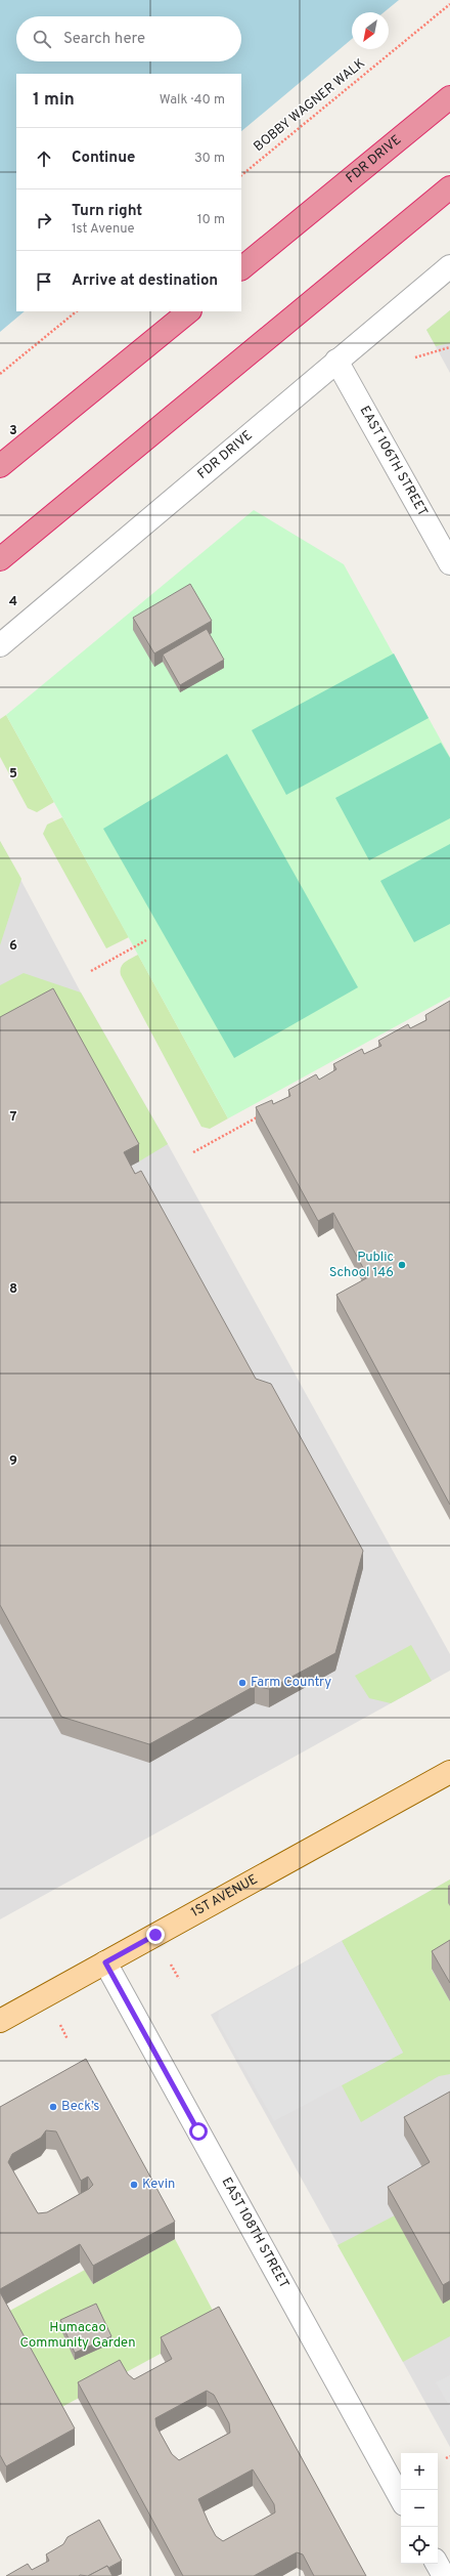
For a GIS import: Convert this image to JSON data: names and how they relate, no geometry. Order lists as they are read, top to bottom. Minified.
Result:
{"streets":{"highway":["FDR DRIVE"],"main road":["1ST AVENUE"],"street":["EAST 106TH STREET","EAST 108TH STREET"],"path":["BOBBY WAGNER WALK"]},"crossings":[["FDR DRIVE","EAST 106TH STREET"],["1ST AVENUE","EAST 108TH STREET"]],"parks":["Humacao Community Garden"],"places":["Public School 146","Farm Country","Beck’s","Kevin"],"north":"bottom left","page":{"search":"Search here","heading":["1 min","Walk · 40 m"],"list":[["Continue","30 m"],["Turn right","1st Avenue","10 m"],"Arrive at destination"],"map_buttons":["+","−"]},"grid":{"rows":["3","4","5","6","7","8","9"]}}
